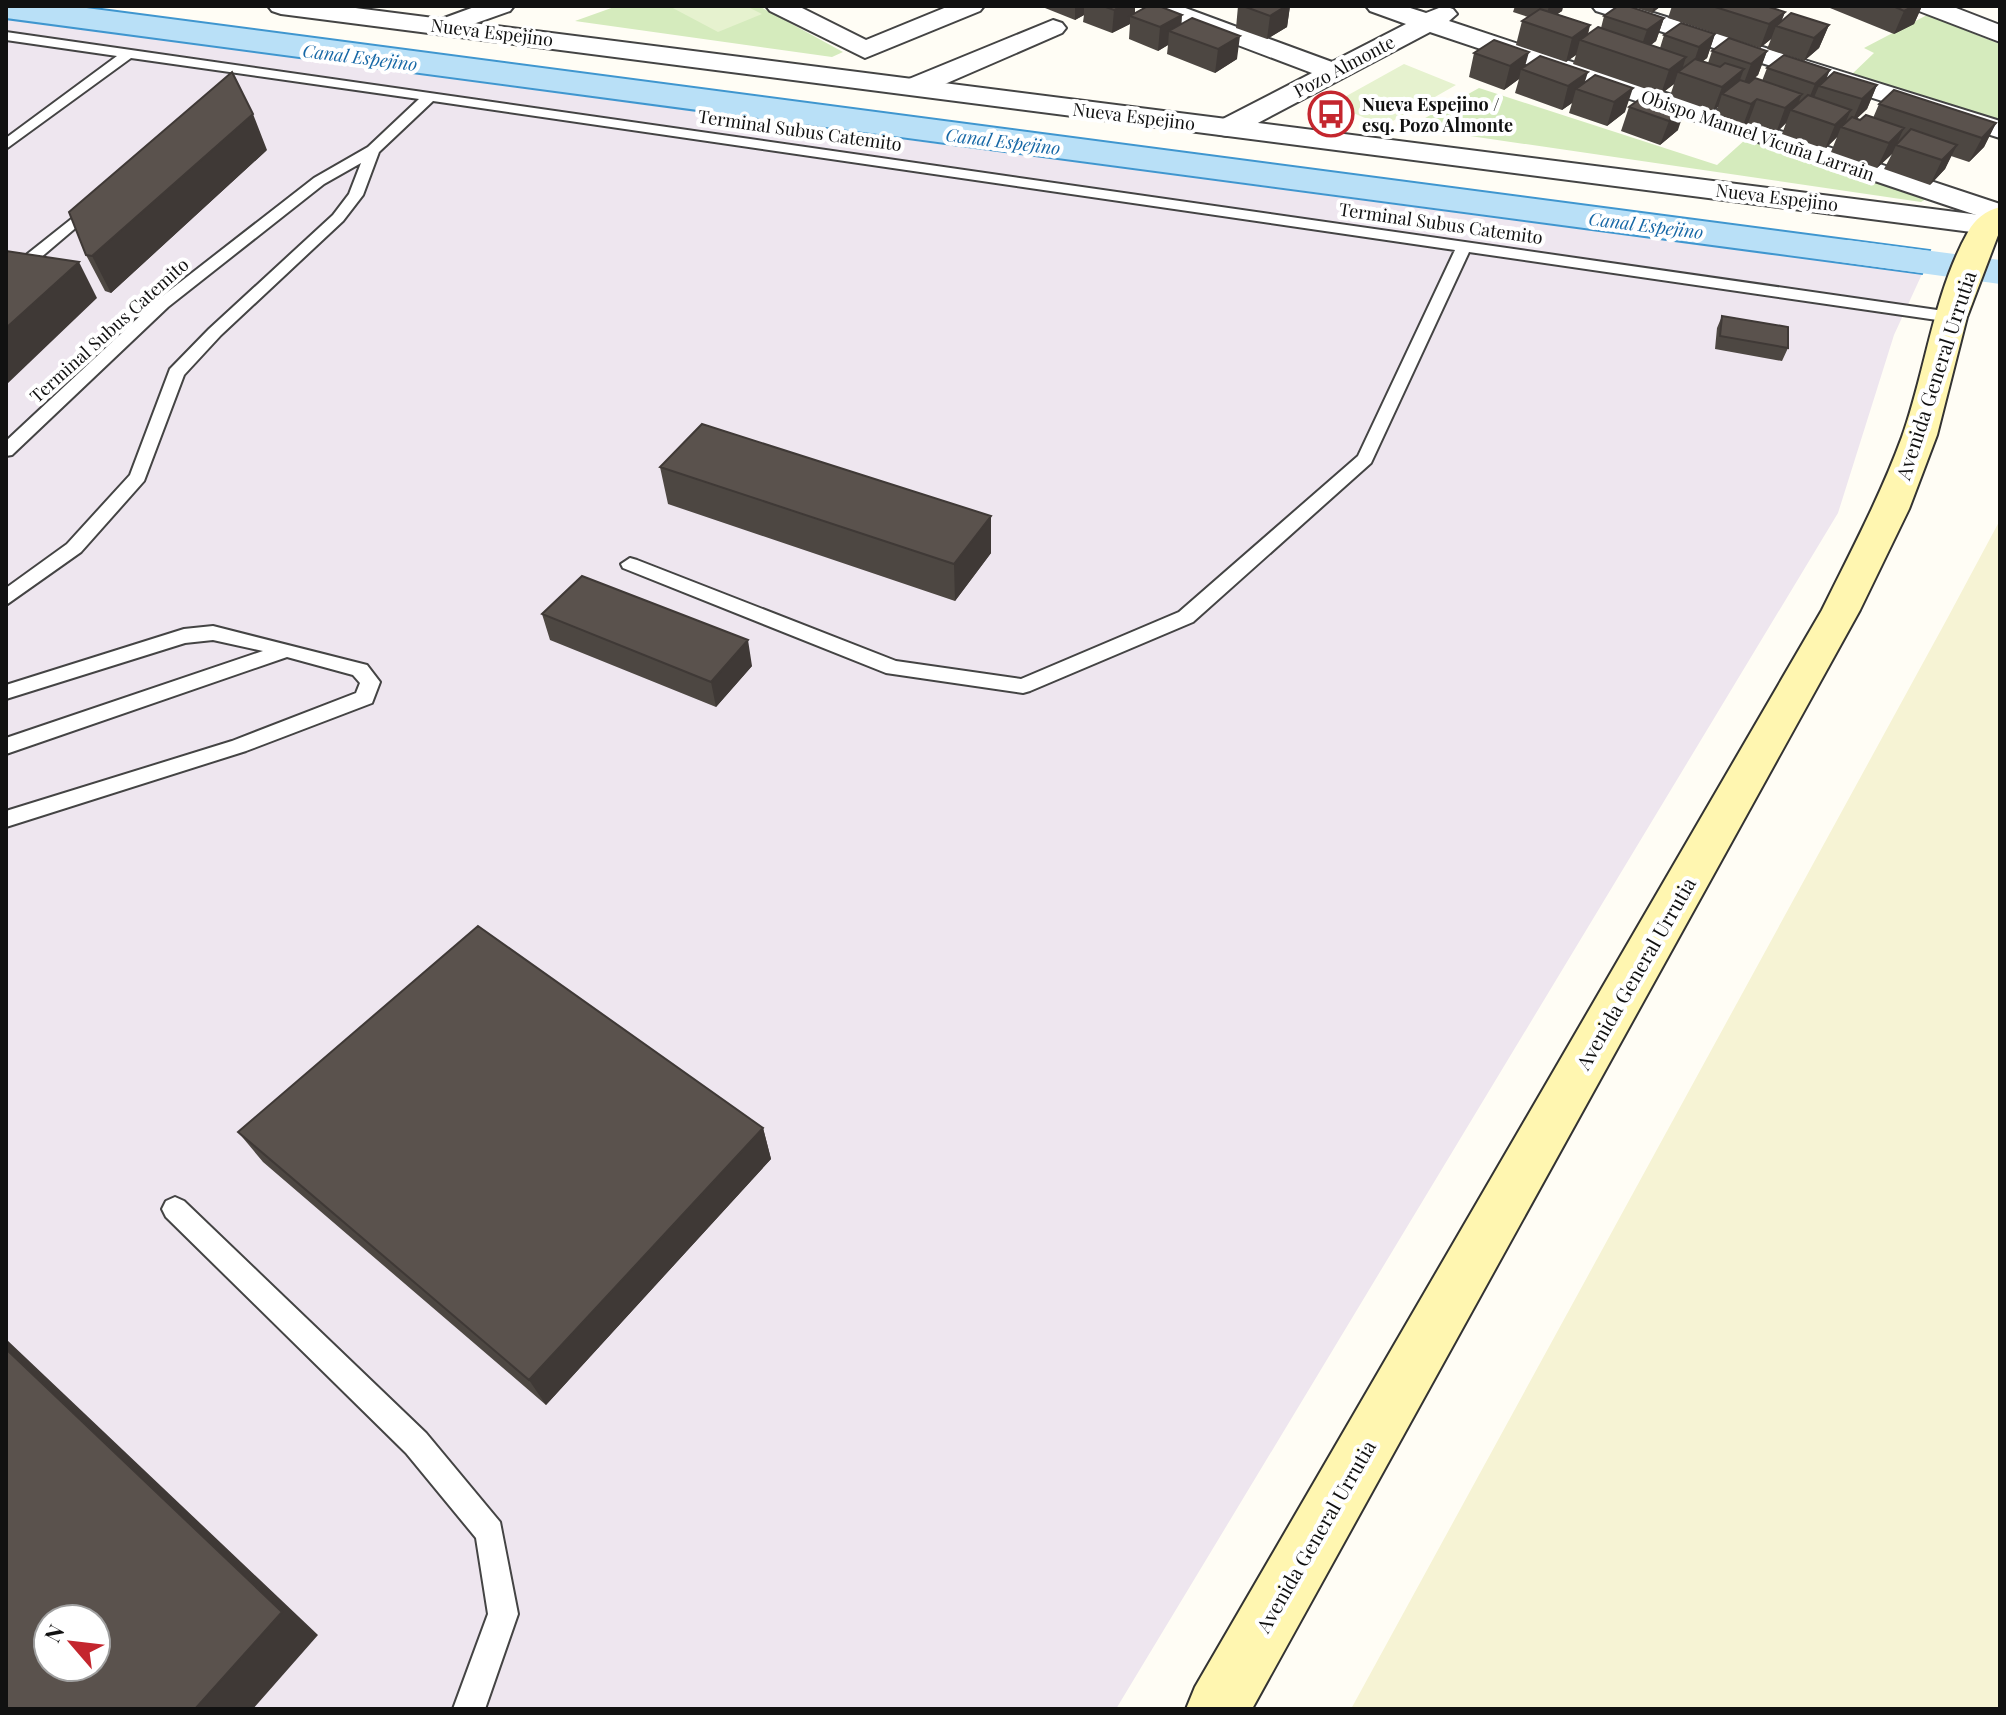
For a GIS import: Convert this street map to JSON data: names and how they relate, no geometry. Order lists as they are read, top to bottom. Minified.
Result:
{"streets":{"main road":["Avenida General Urrutia"],"street":["Nueva Espejino","Pozo Almonte","Obispo Manuel Vicuña Larrain"],"lane":["Terminal Subus Catemito"]},"crossings":[["Nueva Espejino","Pozo Almonte"],["Nueva Espejino","Obispo Manuel Vicuña Larrain"],["Nueva Espejino","Avenida General Urrutia"],["Pozo Almonte","Obispo Manuel Vicuña Larrain"],["Terminal Subus Catemito","Avenida General Urrutia"],["Obispo Manuel Vicuña Larrain","Avenida General Urrutia"]],"water":["Canal Espejino"],"places":{"bus stop":["Nueva Espejino / esq. Pozo Almonte"]},"north":"top left"}
